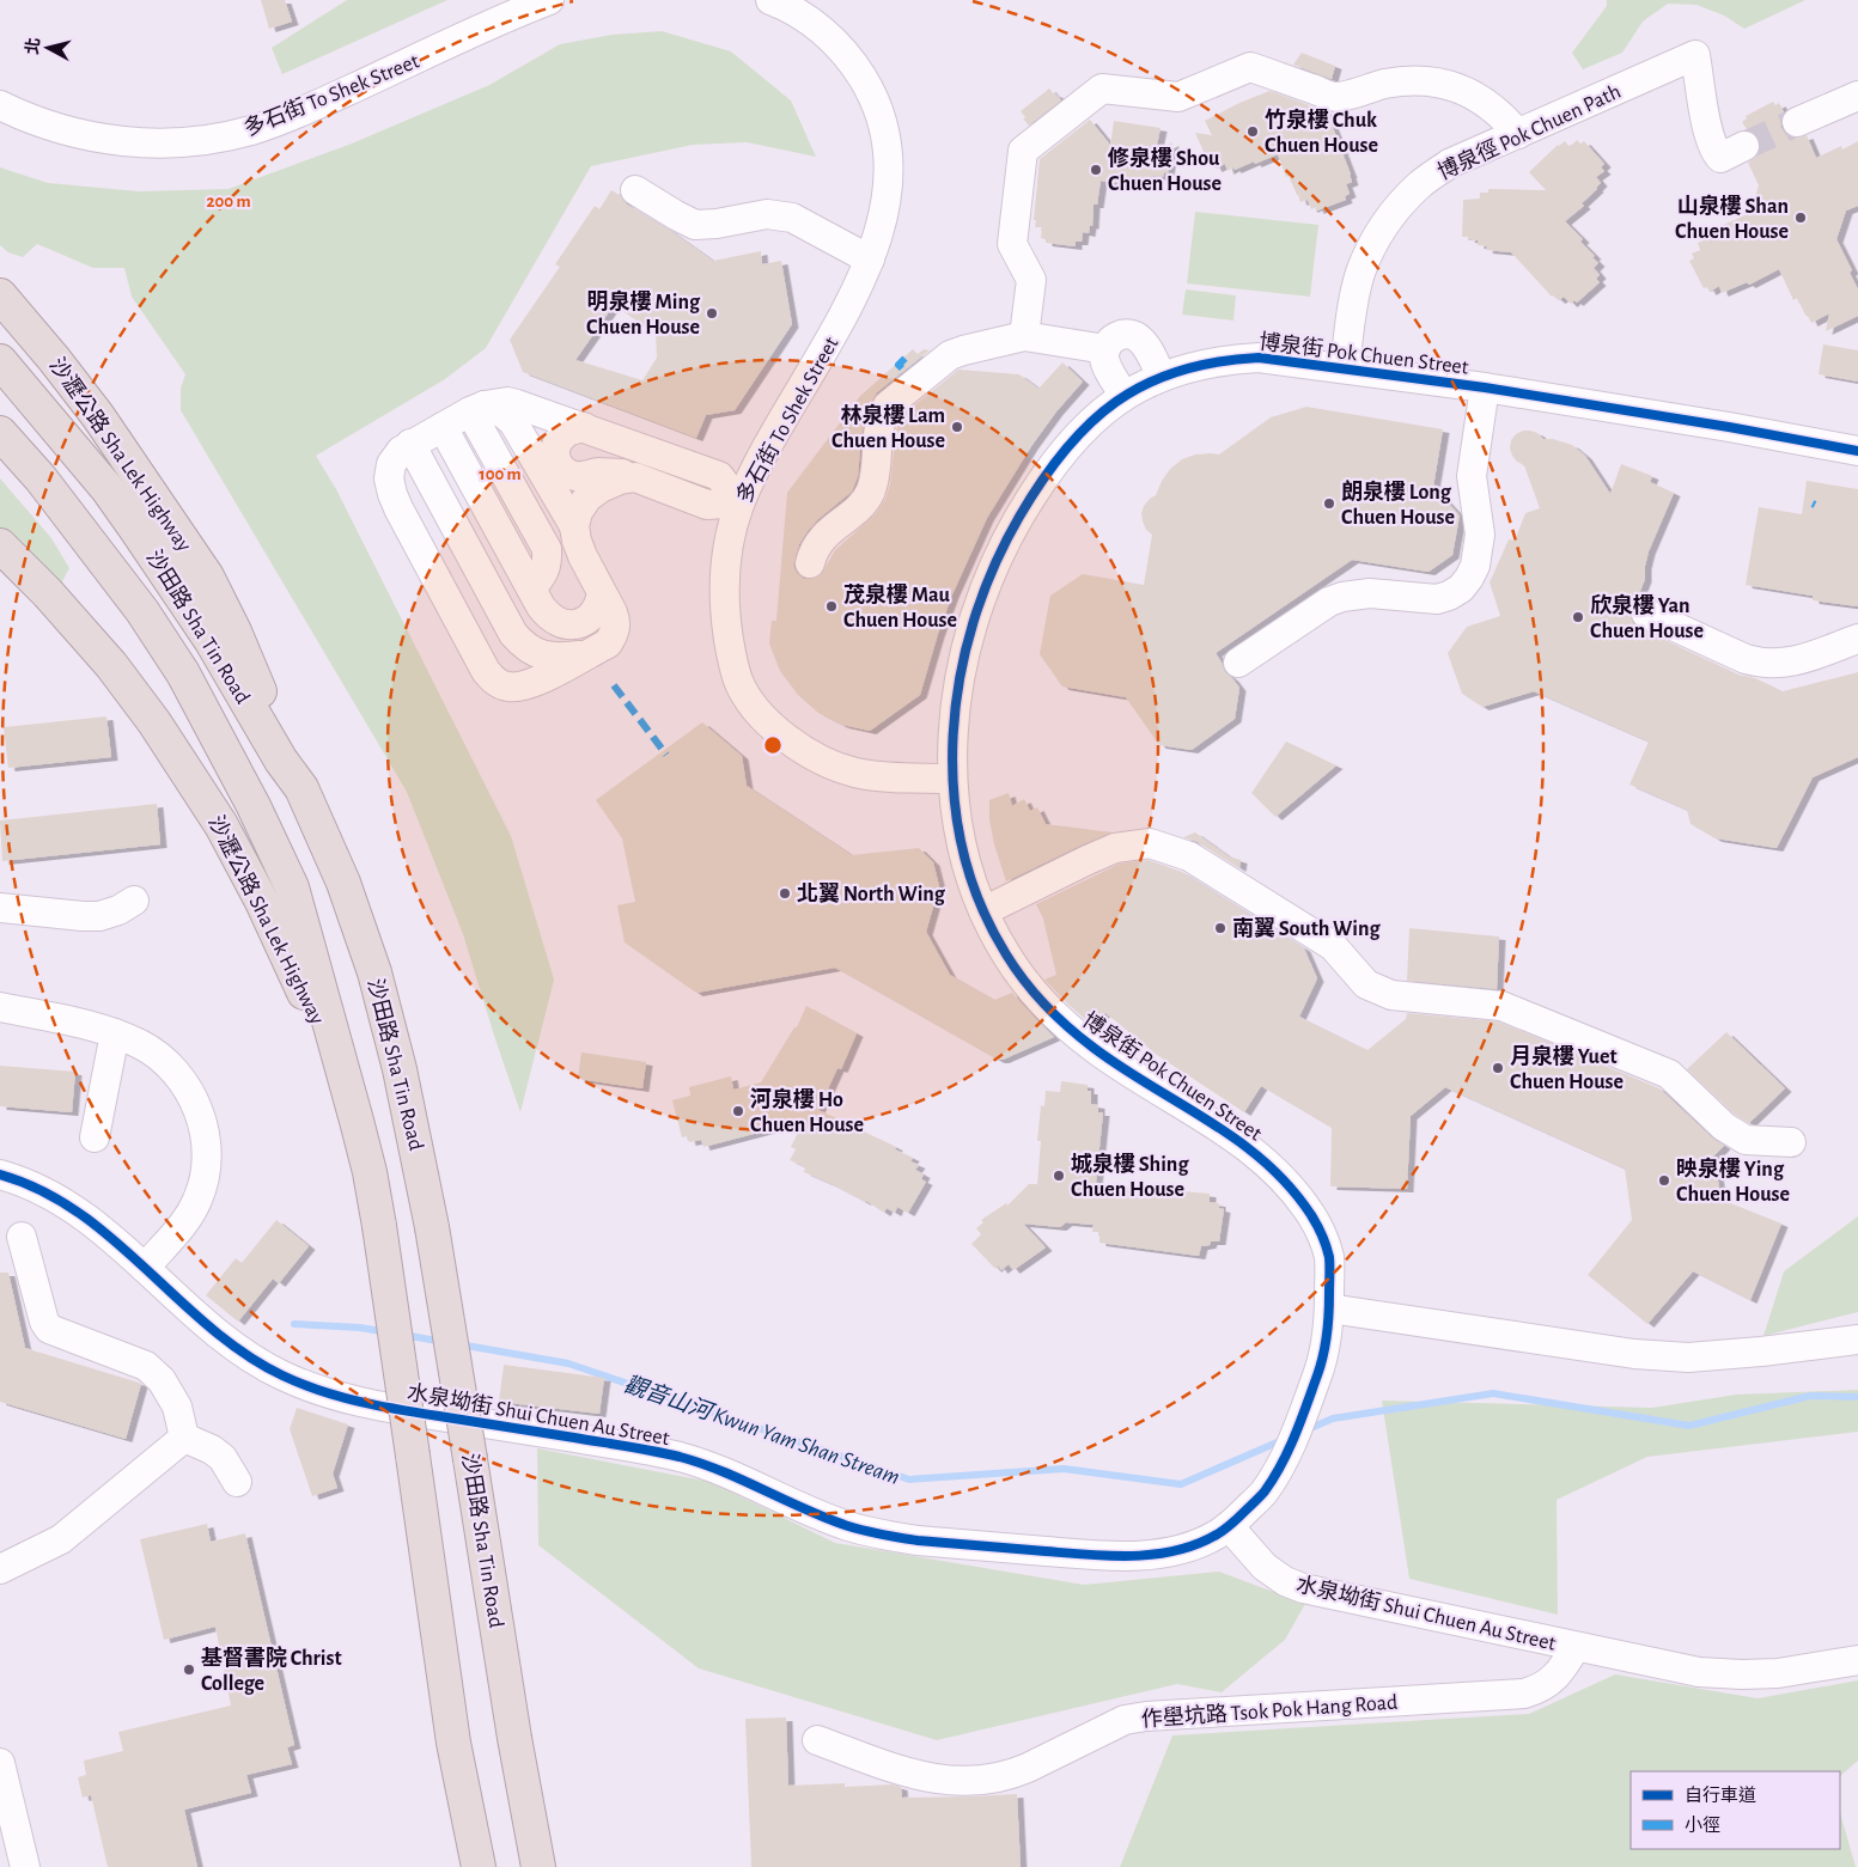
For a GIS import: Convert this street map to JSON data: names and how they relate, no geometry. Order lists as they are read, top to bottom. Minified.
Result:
{"streets":{"highway":["沙瀝公路 Sha Lek Highway","沙田路 Sha Tin Road"],"street":["多石街 To Shek Street","博泉徑 Pok Chuen Path","博泉街 Pok Chuen Street","水泉坳街 Shui Chuen Au Street","作壆坑路 Tsok Pok Hang Road"]},"crossings":[["多石街 To Shek Street","博泉街 Pok Chuen Street"],["博泉徑 Pok Chuen Path","博泉街 Pok Chuen Street"],["博泉街 Pok Chuen Street","水泉坳街 Shui Chuen Au Street"],["沙瀝公路 Sha Lek Highway","沙田路 Sha Tin Road"],["水泉坳街 Shui Chuen Au Street","作壆坑路 Tsok Pok Hang Road"]],"water":["觀音山河 Kwun Yam Shan Stream"],"places":["竹泉樓 Chuk Chuen House","修泉樓 Shou Chuen House","山泉樓 Shan Chuen House","明泉樓 Ming Chuen House","林泉樓 Lam Chuen House","朗泉樓 Long Chuen House","茂泉樓 Mau Chuen House","欣泉樓 Yan Chuen House","北翼 North Wing","南翼 South Wing","月泉樓 Yuet Chuen House","河泉樓 Ho Chuen House","城泉樓 Shing Chuen House","映泉樓 Ying Chuen House","基督書院 Christ College"],"legend":["自行車道","小徑"],"north":"left","rings":["200 m","100 m"]}
